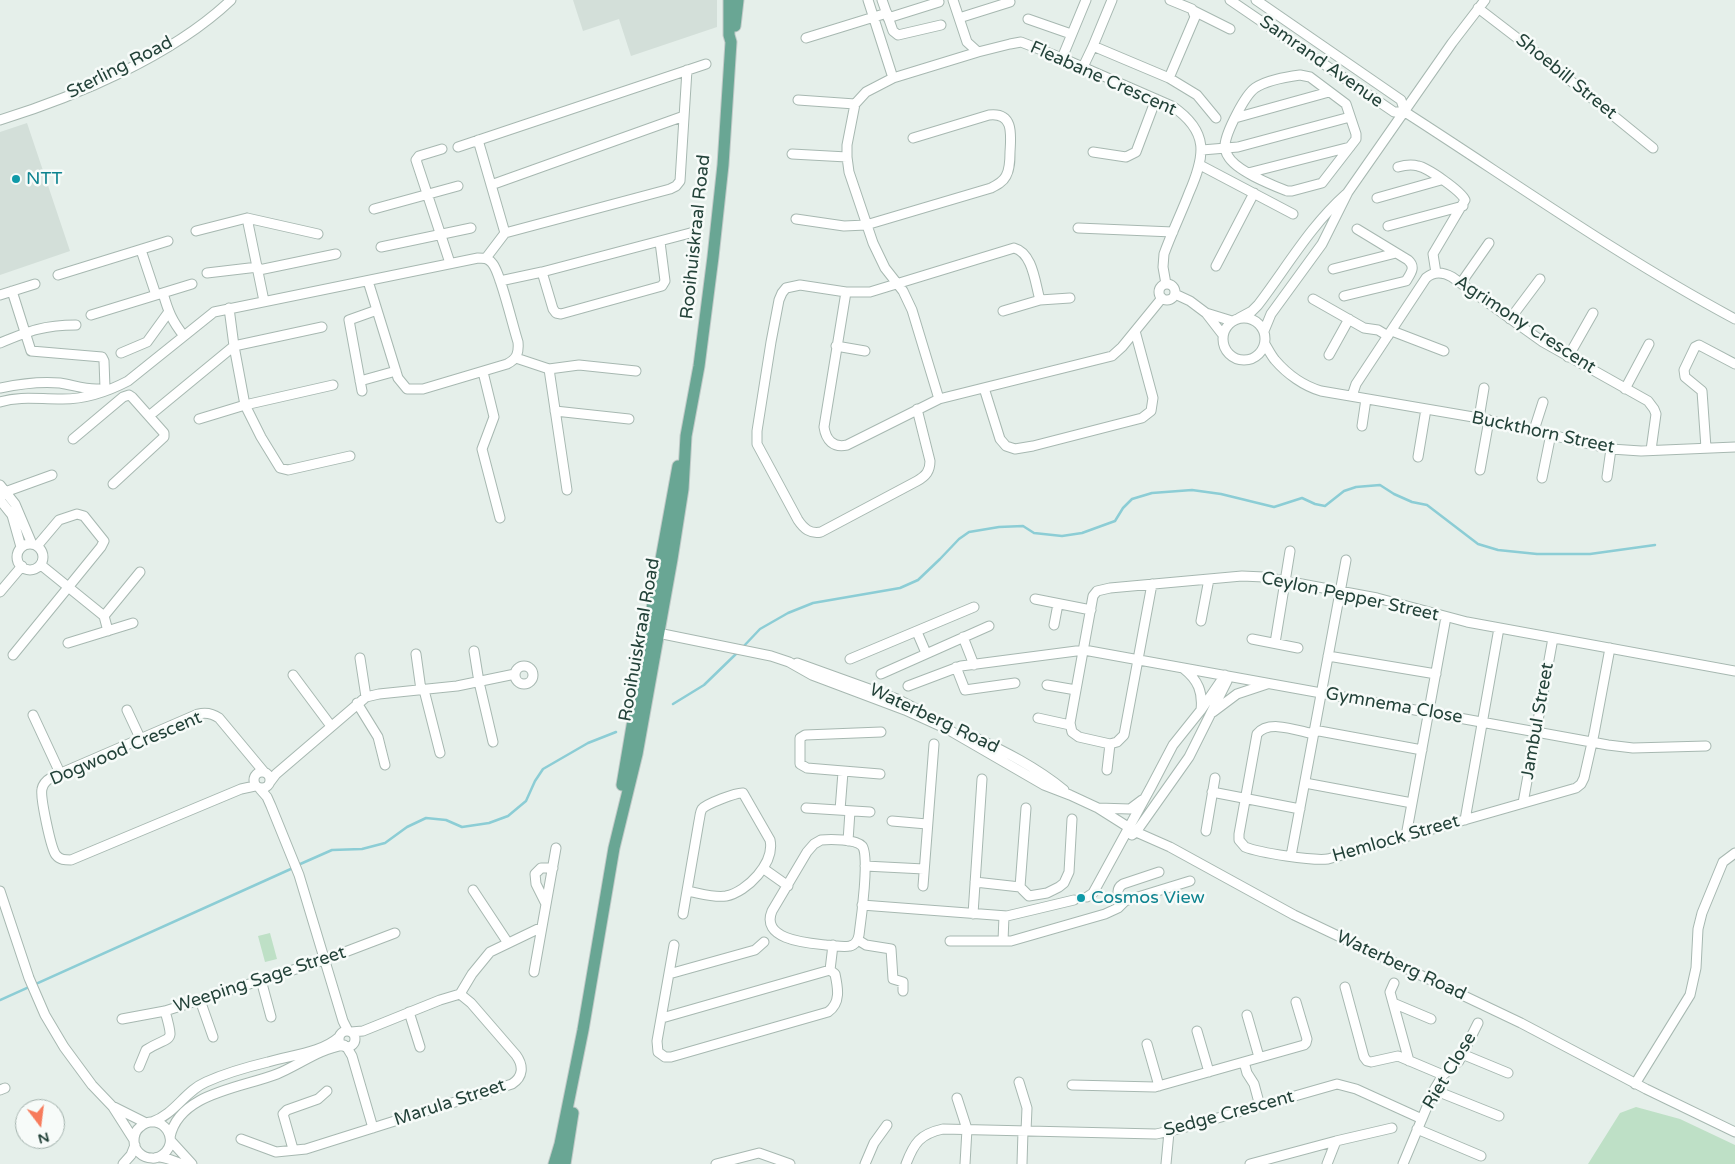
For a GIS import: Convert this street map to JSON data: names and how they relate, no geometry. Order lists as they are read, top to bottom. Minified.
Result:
{"streets":{"main road":["Rooihuiskraal Road"],"street":["Samrand Avenue","Sterling Road","Shoebill Street","Fleabane Crescent","Agrimony Crescent","Buckthorn Street","Ceylon Pepper Street","Gymnema Close","Waterberg Road","Jambul Street","Dogwood Crescent","Hemlock Street","Weeping Sage Street","Riet Close","Marula Street","Sedge Crescent"]},"crossings":[["Rooihuiskraal Road","Waterberg Road"],["Agrimony Crescent","Buckthorn Street"],["Ceylon Pepper Street","Gymnema Close"],["Ceylon Pepper Street","Jambul Street"],["Ceylon Pepper Street","Hemlock Street"],["Gymnema Close","Jambul Street"],["Gymnema Close","Hemlock Street"],["Jambul Street","Hemlock Street"],["Riet Close","Sedge Crescent"]],"places":["NTT","Cosmos View"],"north":"bottom"}
